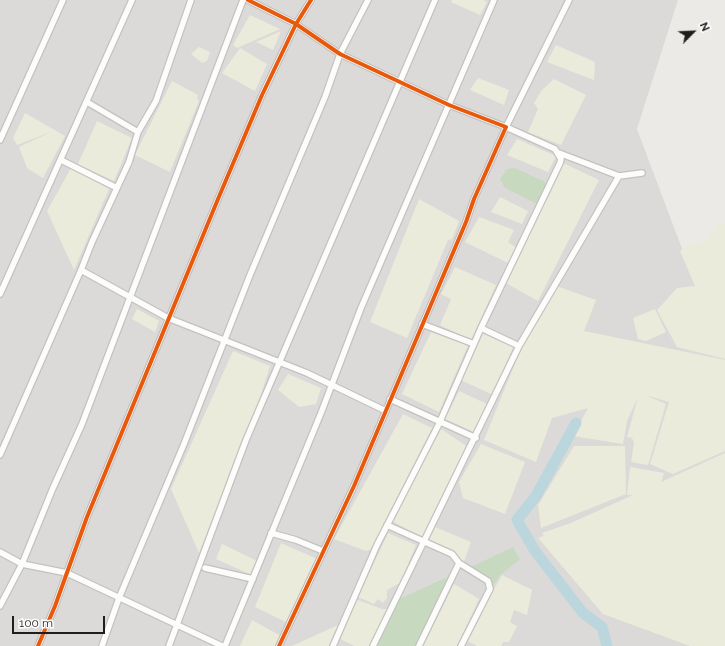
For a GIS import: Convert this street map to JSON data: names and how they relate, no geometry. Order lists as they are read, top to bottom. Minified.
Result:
{"scale_bar":"100 m","north":"top right"}
